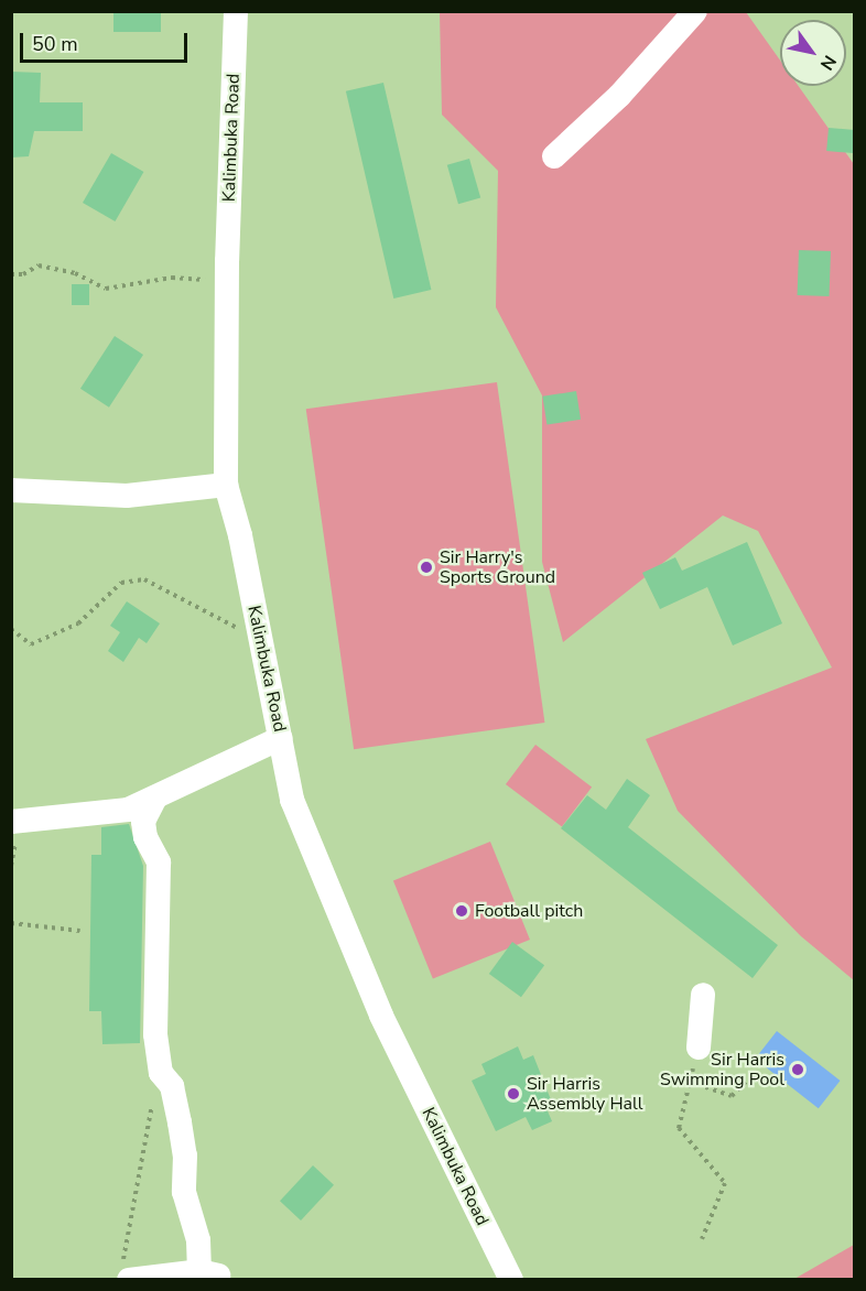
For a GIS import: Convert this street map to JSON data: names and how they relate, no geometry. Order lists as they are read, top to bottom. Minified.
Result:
{"streets":{"street":["Kalimbuka Road"]},"places":["Sir Harry's Sports Ground","Football pitch","Sir Harris Swimming Pool","Sir Harris Assembly Hall"],"scale_bar":"50 m","north":"bottom right"}
